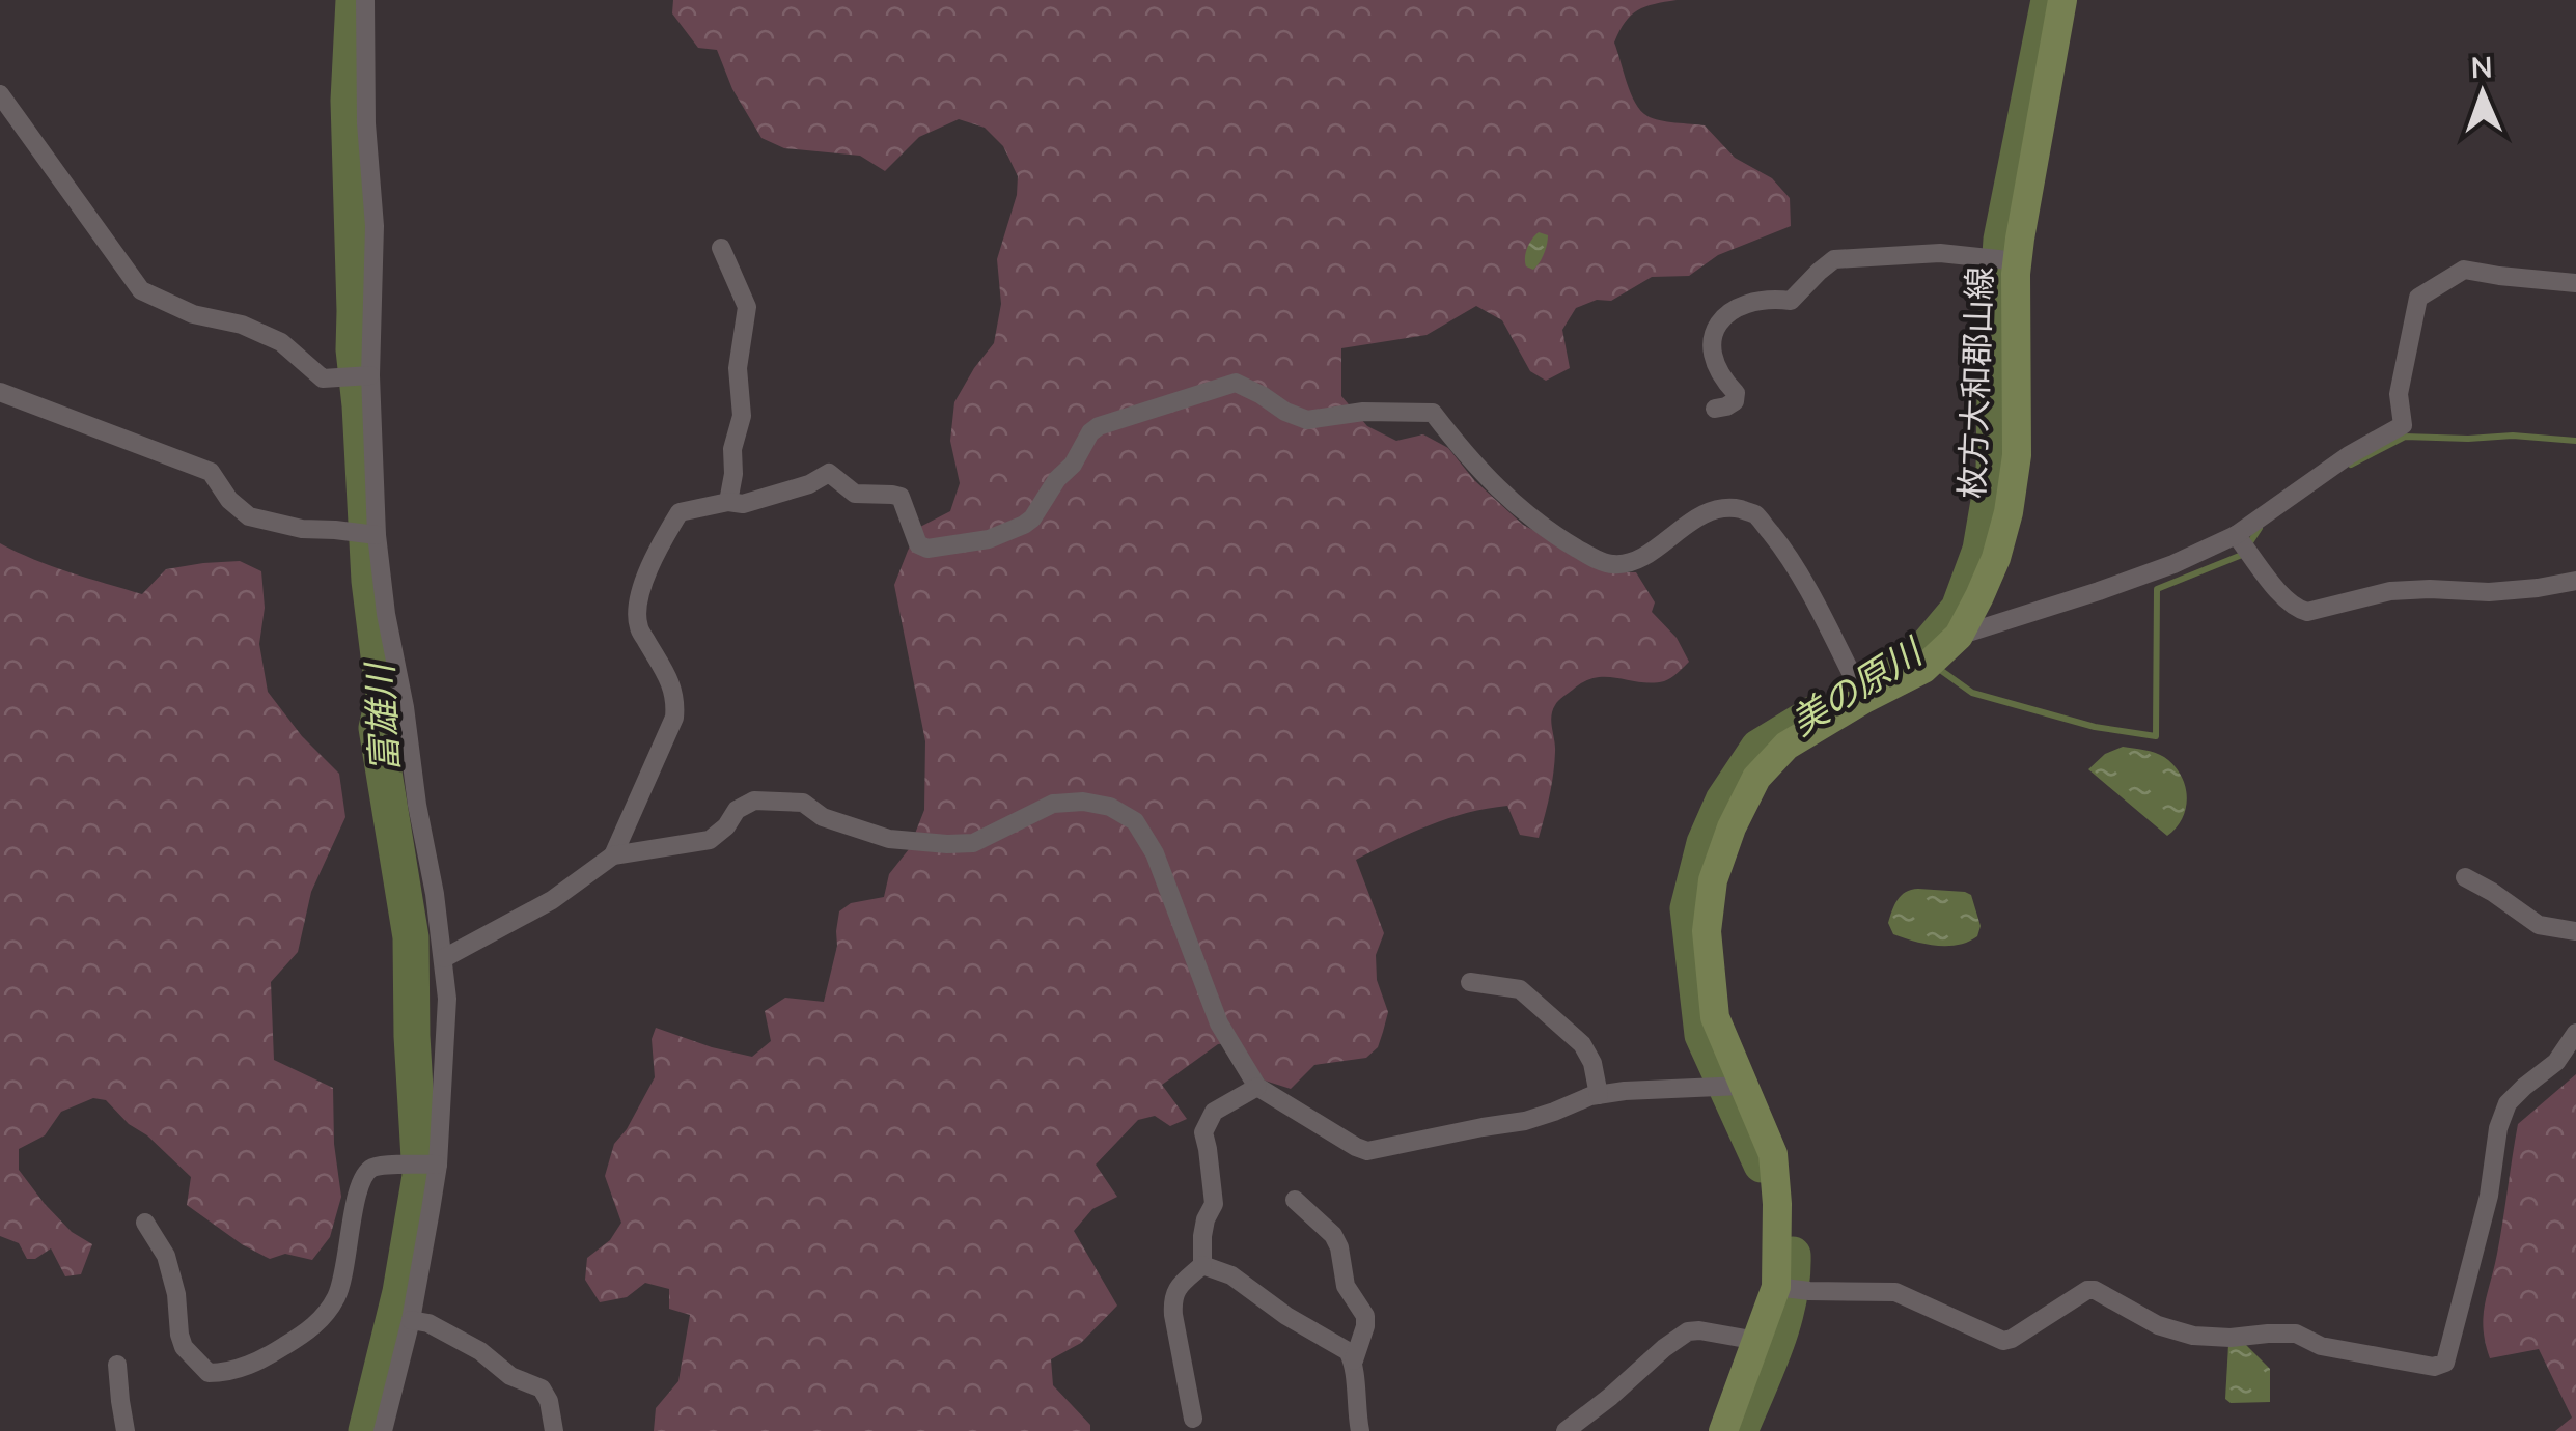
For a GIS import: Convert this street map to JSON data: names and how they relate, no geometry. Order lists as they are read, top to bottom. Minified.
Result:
{"streets":{"main road":["枚方大和郡山線"]},"water":["美の原川","富雄川"],"north":"top"}
